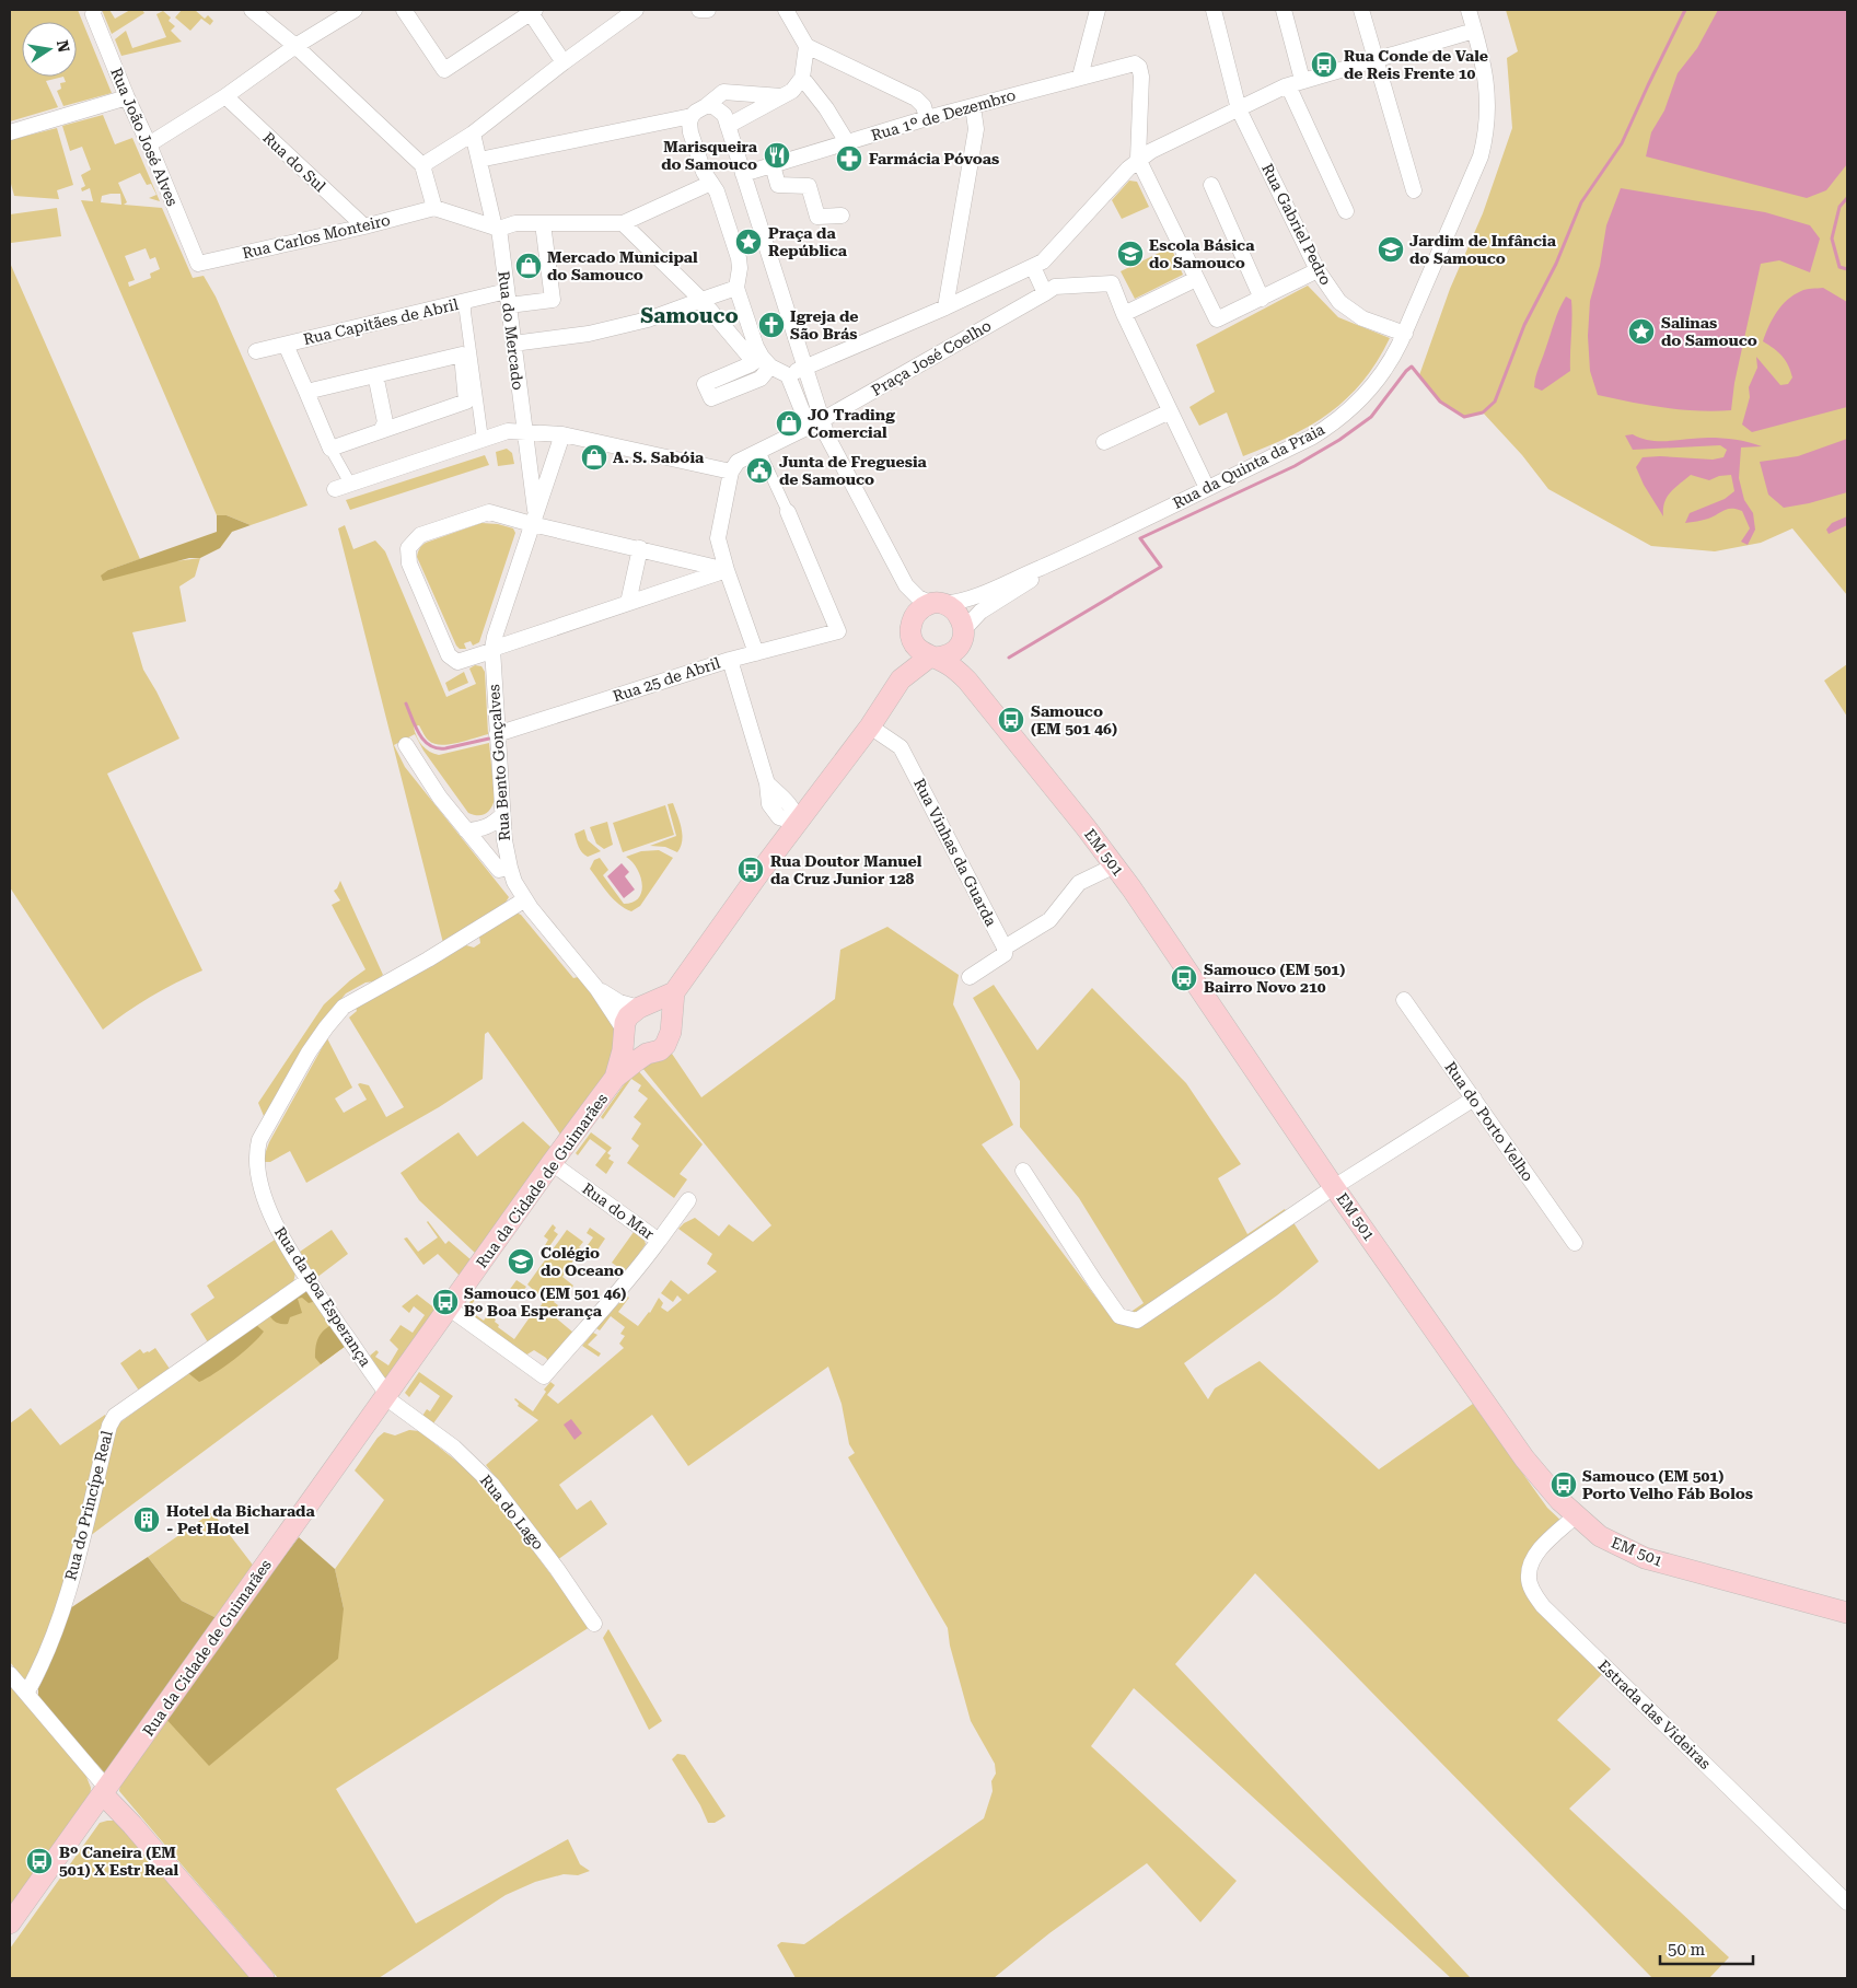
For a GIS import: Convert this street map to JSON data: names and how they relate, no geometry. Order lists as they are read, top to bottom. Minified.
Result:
{"streets":{"main road":["EM 501","Rua da Cidade de Guimarães"],"street":["Rua 1º de Dezembro","Rua João José Alves","Rua do Sul","Rua Gabriel Pedro","Rua Carlos Monteiro","Rua Capitães de Abril","Rua do Mercado","Praça José Coelho","Rua da Quinta da Praia","Rua 25 de Abril","Rua Bento Gonçalves","Rua Vinhas da Guarda","Rua do Porto Velho","Rua do Mar","Rua da Boa Esperança","Rua do Princípe Real","Rua do Lago","Estrada das Videiras"]},"crossings":[["Rua João José Alves","Rua Carlos Monteiro"],["Rua do Sul","Rua Carlos Monteiro"],["Rua Gabriel Pedro","Rua da Quinta da Praia"],["Rua Capitães de Abril","Rua do Mercado"],["Rua do Mercado","Rua Bento Gonçalves"],["Rua da Quinta da Praia","EM 501"],["Rua 25 de Abril","Rua Bento Gonçalves"],["Rua Bento Gonçalves","Rua da Boa Esperança"],["EM 501","Estrada das Videiras"],["Rua da Cidade de Guimarães","Rua do Mar"],["Rua da Cidade de Guimarães","Rua da Boa Esperança"],["Rua da Cidade de Guimarães","Rua do Lago"],["Rua da Boa Esperança","Rua do Princípe Real"],["Rua da Boa Esperança","Rua do Lago"]],"districts":["Samouco"],"places":{"bus stop":["Rua Conde de Vale de Reis Frente 10","Samouco (EM 501 46)","Rua Doutor Manuel da Cruz Junior 128","Samouco (EM 501) Bairro Novo 210","Samouco (EM 501 46) Bº Boa Esperança","Samouco (EM 501) Porto Velho Fáb Bolos","Bº Caneira (EM 501) X Estr Real"],"restaurant":["Marisqueira do Samouco"],"pharmacy":["Farmácia Póvoas"],"place":["Praça da República","Salinas do Samouco"],"school or university":["Jardim de Infância do Samouco","Escola Básica do Samouco","Colégio do Oceano"],"shop":["Mercado Municipal do Samouco","JO Trading Comercial","A. S. Sabóia"],"church":["Igreja de São Brás"],"public building":["Junta de Freguesia de Samouco"],"building":["Hotel da Bicharada - Pet Hotel"]},"scale_bar":"50 m","north":"right"}
